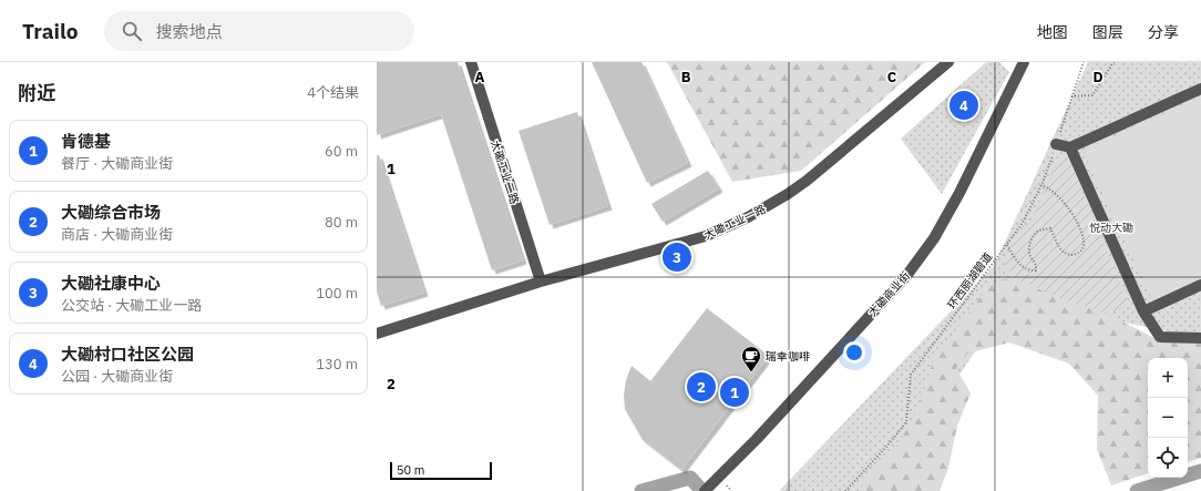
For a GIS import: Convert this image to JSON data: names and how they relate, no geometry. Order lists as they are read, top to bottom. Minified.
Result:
{"streets":{"street":["大磡工业二路","大磡工业一路","大磡商业街"],"path":["环西丽湖碧道"]},"crossings":[["大磡工业二路","大磡工业一路"]],"parks":["悦动大磡"],"places":{"cafe":["瑞幸咖啡"]},"scale_bar":"50 m","page":{"header":"Trailo","search":"搜索地点","nav":["地图","图层","分享"],"heading":["附近","4个结果"],"pins":["4","3","2","1"],"list":[{"mark":"1","name":"肯德基","note":"餐厅 · 大磡商业街","value":"60 m"},{"mark":"2","name":"大磡综合市场","note":"商店 · 大磡商业街","value":"80 m"},{"mark":"3","name":"大磡社康中心","note":"公交站 · 大磡工业一路","value":"100 m"},{"mark":"4","name":"大磡村口社区公园","note":"公园 · 大磡商业街","value":"130 m"}],"map_buttons":["+","−"],"scale":"50 m"},"grid":{"columns":["A","B","C","D"],"rows":["1","2"]}}
